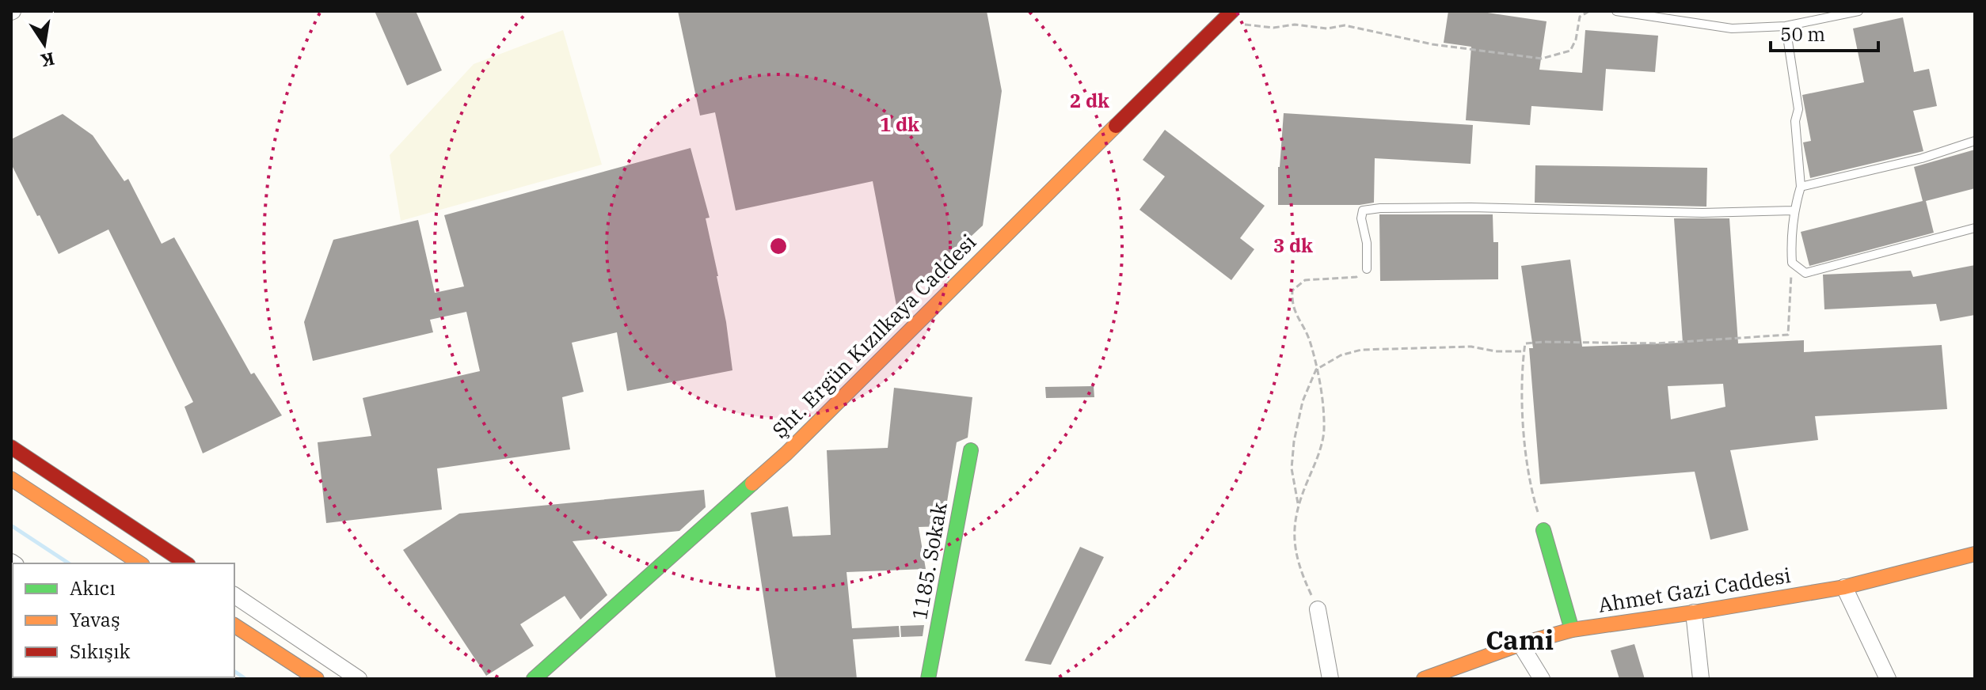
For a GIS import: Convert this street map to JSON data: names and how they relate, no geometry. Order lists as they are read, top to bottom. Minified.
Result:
{"streets":{"street":["Şht. Ergün Kızılkaya Caddesi","1185. Sokak","Ahmet Gazi Caddesi"]},"districts":["Cami"],"legend":["Akıcı","Yavaş","Sıkışık"],"scale_bar":"50 m","north":"bottom","rings":["2 dk","1 dk","3 dk"]}
